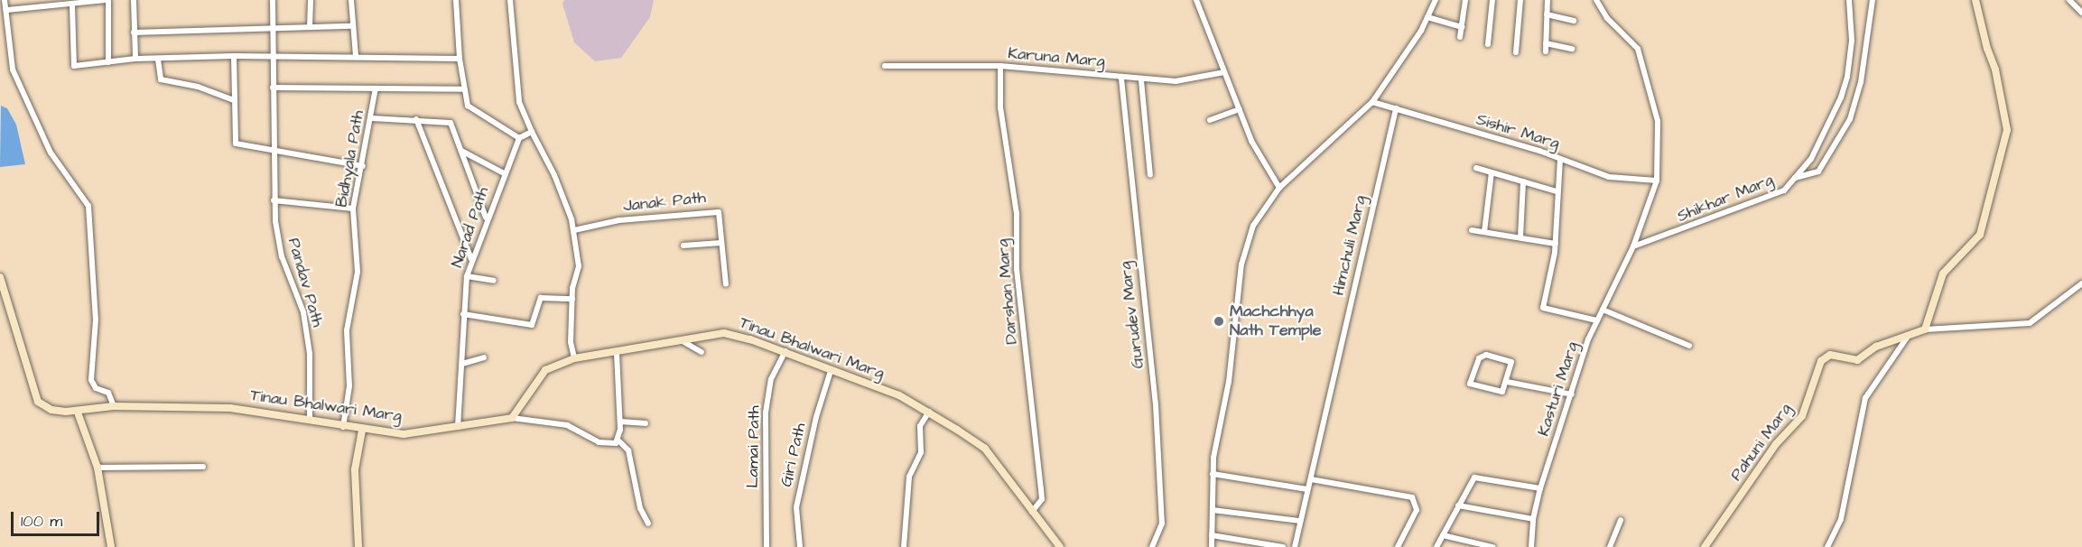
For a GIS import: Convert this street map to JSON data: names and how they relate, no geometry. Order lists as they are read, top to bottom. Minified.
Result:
{"streets":{"street":["Karuna Marg","Sishir Marg","Bidhyala Path","Shikhar Marg","Janak Path","Narad Path","Himchuli Marg","Pandav Path","Darshan Marg","Gurudev Marg","Tinau Bhalwari Marg","Kasturi Marg","Pahuni Marg","Lamai Path","Giri Path"]},"crossings":[["Karuna Marg","Darshan Marg"],["Karuna Marg","Gurudev Marg"],["Sishir Marg","Himchuli Marg"],["Sishir Marg","Kasturi Marg"],["Bidhyala Path","Tinau Bhalwari Marg"],["Shikhar Marg","Kasturi Marg"],["Narad Path","Tinau Bhalwari Marg"],["Pandav Path","Tinau Bhalwari Marg"],["Darshan Marg","Tinau Bhalwari Marg"],["Tinau Bhalwari Marg","Lamai Path"],["Tinau Bhalwari Marg","Giri Path"]],"places":["Machchhya Nath Temple"],"scale_bar":"100 m"}
